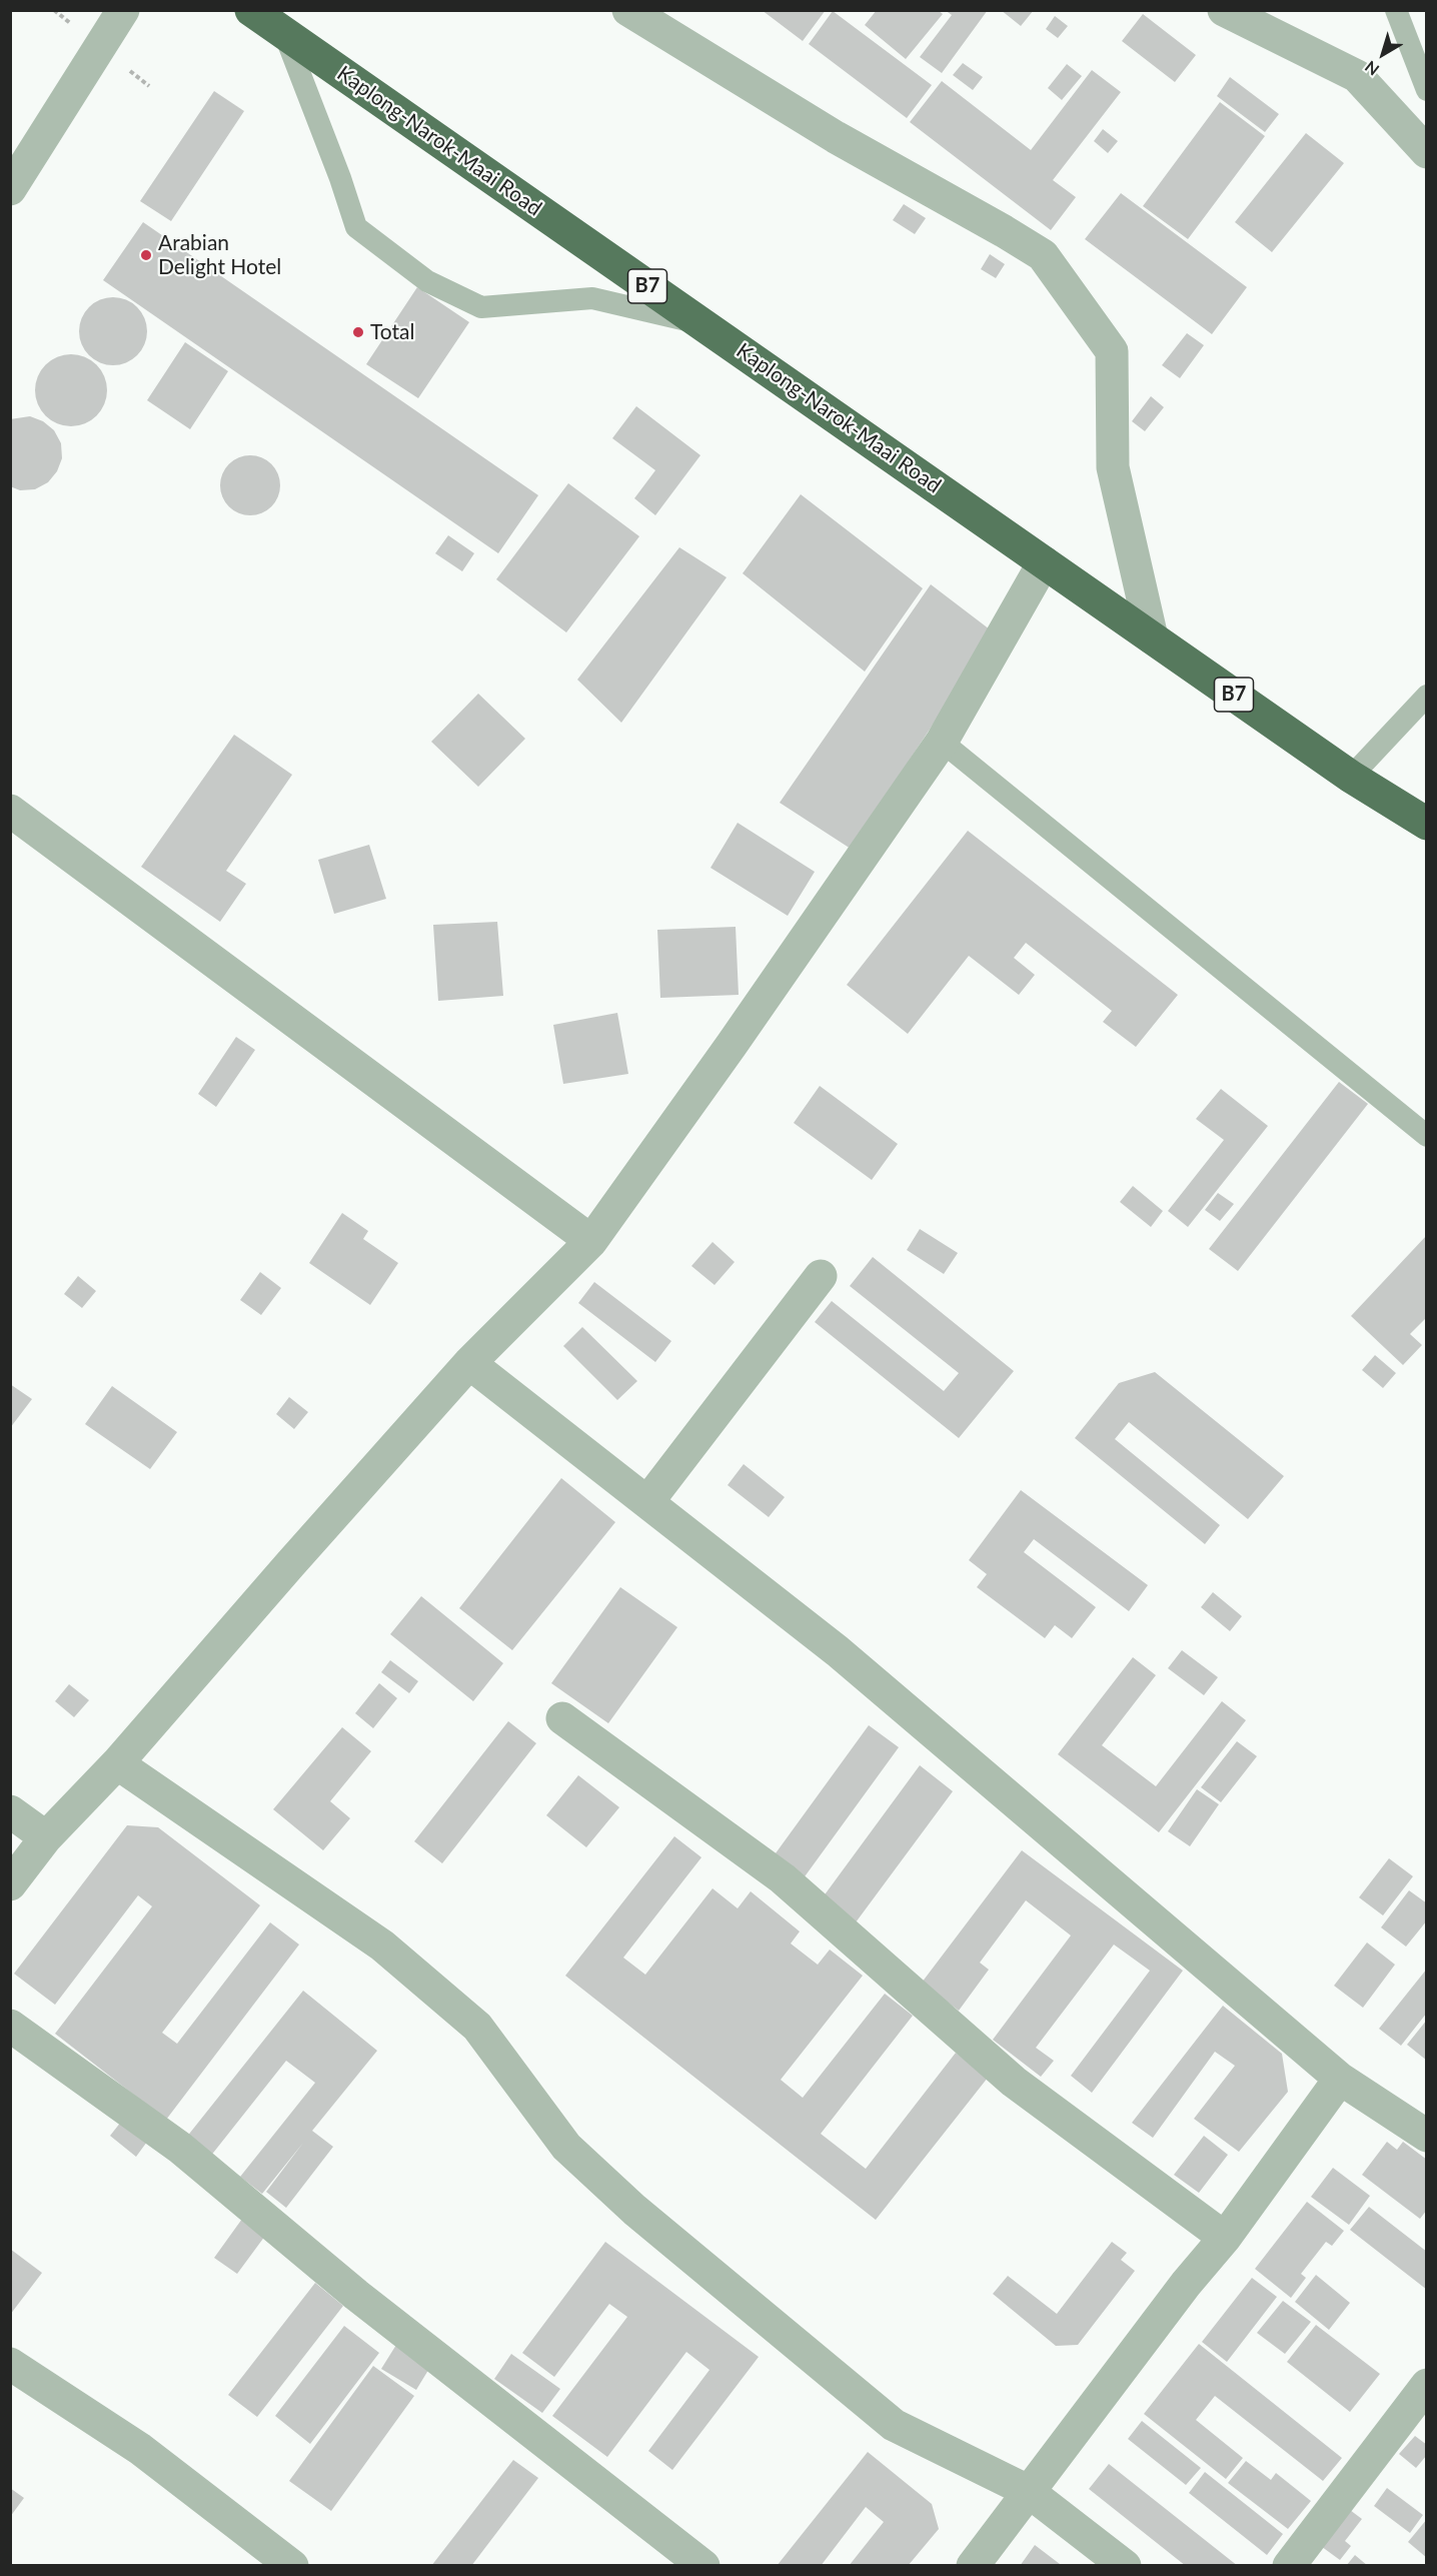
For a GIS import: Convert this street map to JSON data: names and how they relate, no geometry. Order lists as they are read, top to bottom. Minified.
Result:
{"streets":{"highway":["Kaplong-Narok-Maai Road","B7"]},"places":["Arabian Delight Hotel","Total"],"north":"bottom left"}
